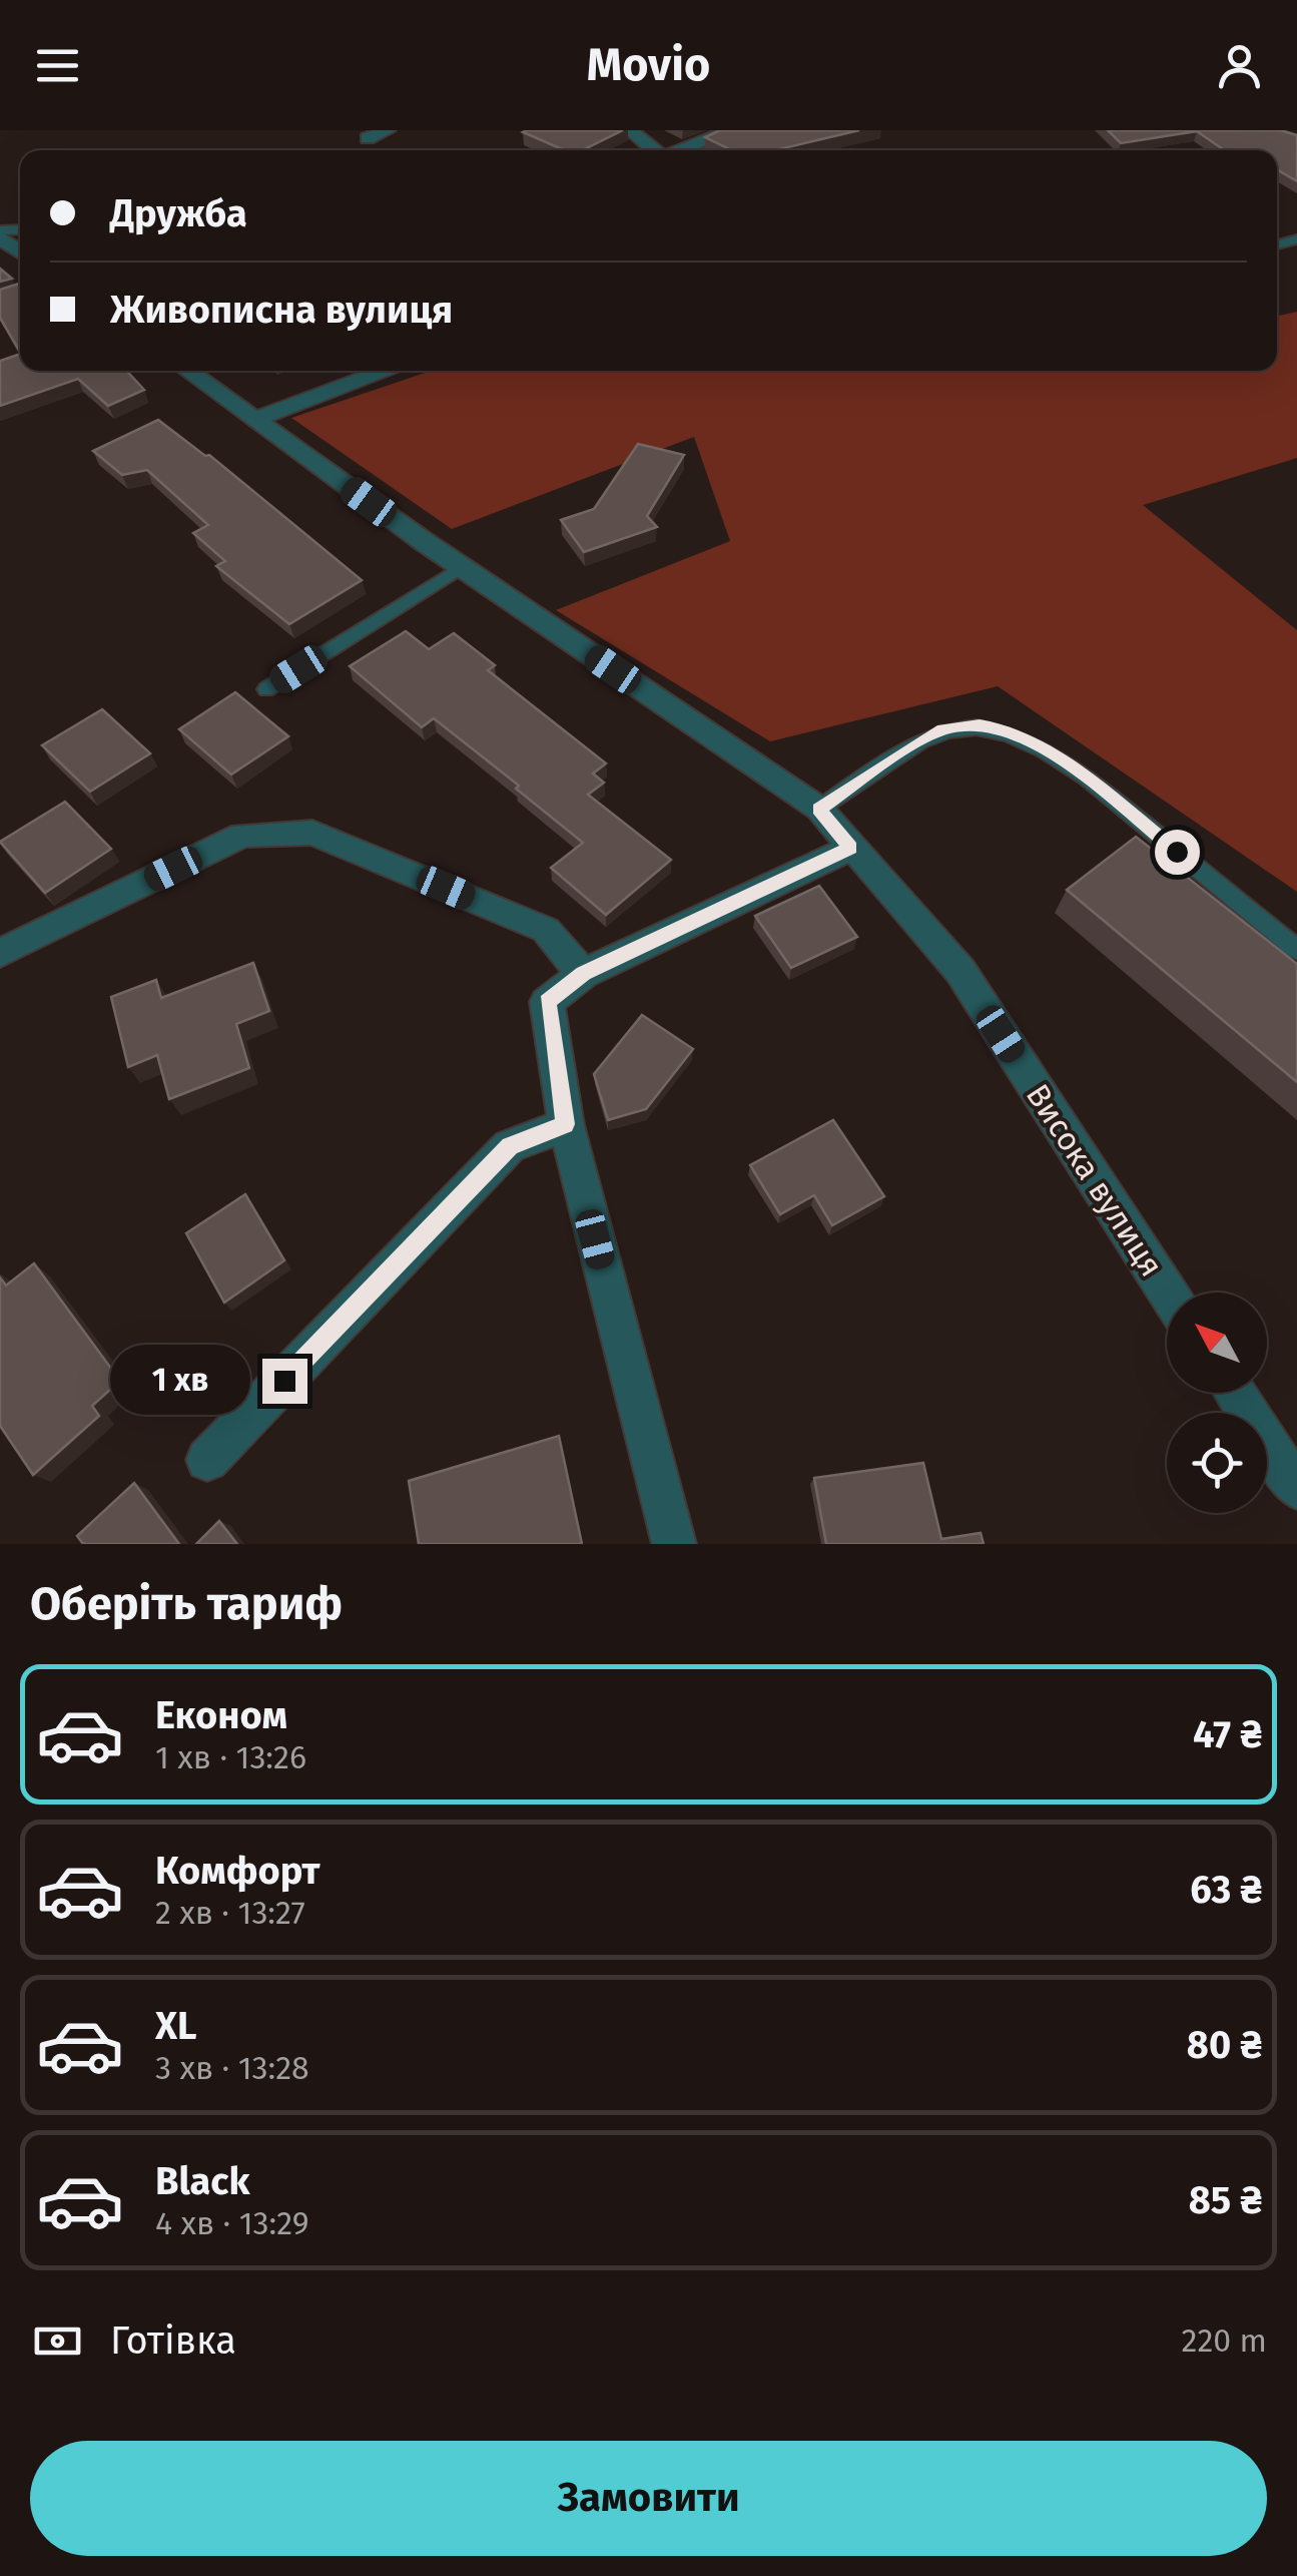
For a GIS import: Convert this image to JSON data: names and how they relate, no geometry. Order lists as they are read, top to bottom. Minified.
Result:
{"streets":{"street":["Висока вулиця"]},"north":"top left","page":{"header":"Movio","banner":["Дружба","Живописна вулиця"],"bubble":"1 хв","heading":"Оберіть тариф","list":[{"name":"Економ","note":"1 хв · 13:26","value":"47 ₴"},{"name":"Комфорт","note":"2 хв · 13:27","value":"63 ₴"},{"name":"XL","note":"3 хв · 13:28","value":"80 ₴"},{"name":"Black","note":"4 хв · 13:29","value":"85 ₴"}],"pay":["Готівка","220 m"],"buttons":"Замовити"}}
